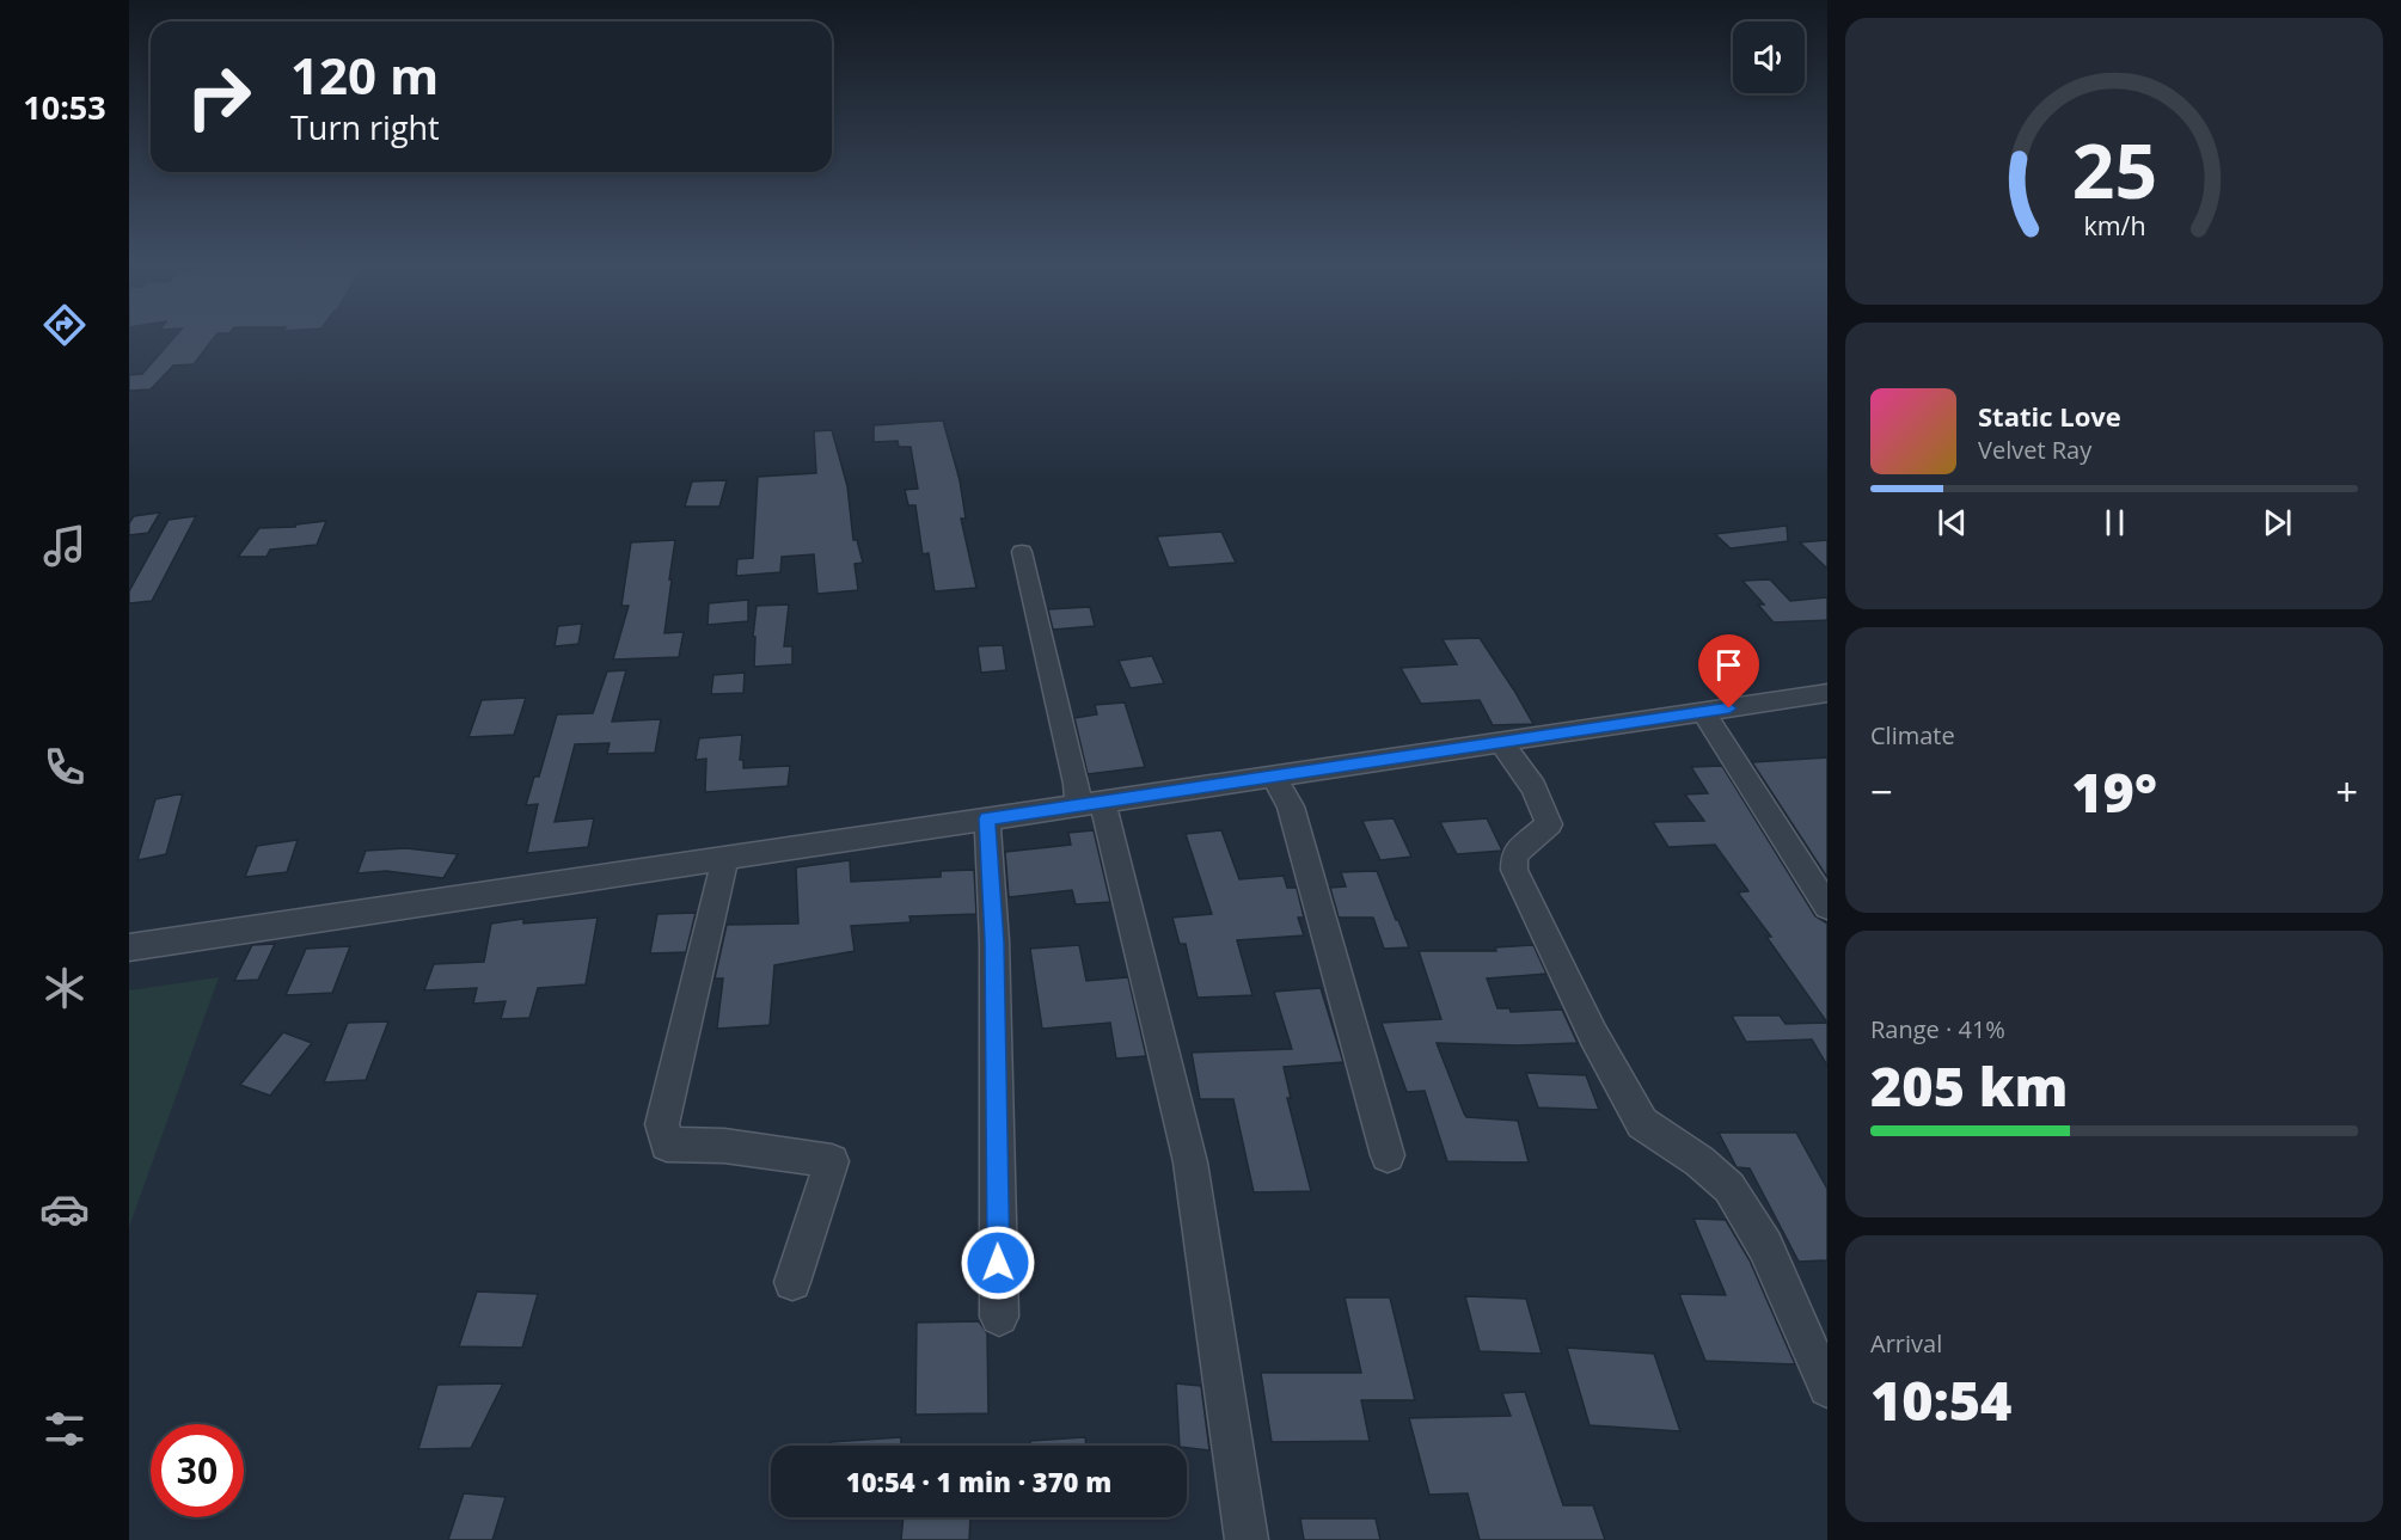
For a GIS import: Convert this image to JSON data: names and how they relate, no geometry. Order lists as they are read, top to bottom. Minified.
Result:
{"page":{"tabs":"10:53","turn":["120 m","Turn right"],"song":["Static Love","Velvet Ray"],"tile":["Climate",["Range · 41%","205 km"],["Arrival","10:54"]],"heat":["−","19°","+"],"limit":"30","trip":"10:54 · 1 min · 370 m","gauge":["25","km/h"]}}
